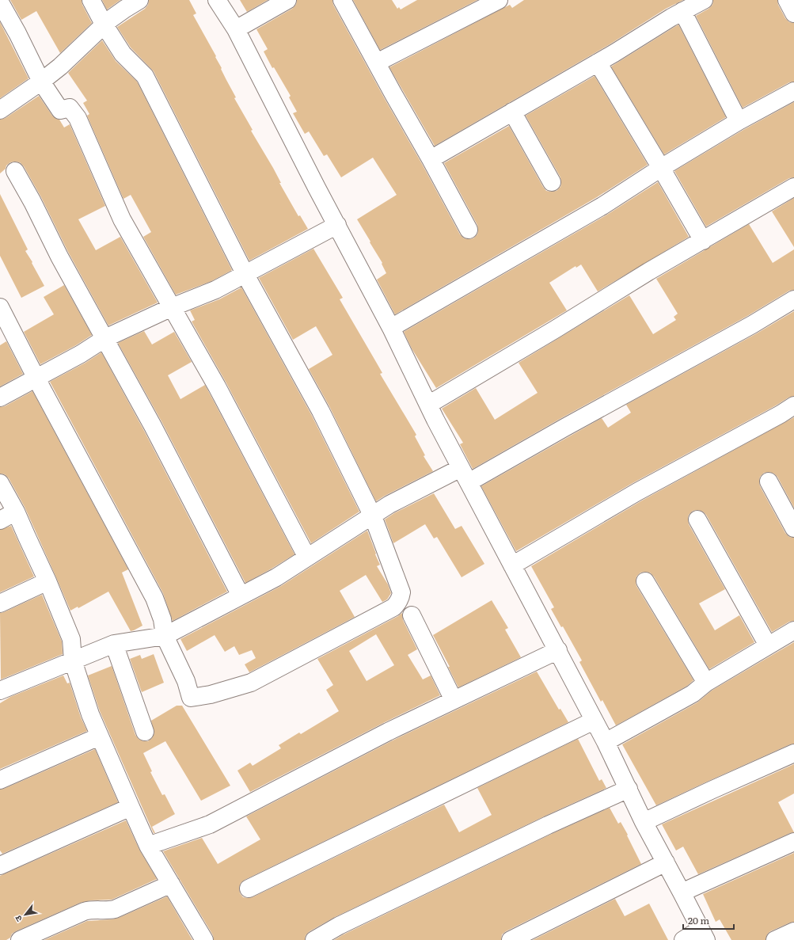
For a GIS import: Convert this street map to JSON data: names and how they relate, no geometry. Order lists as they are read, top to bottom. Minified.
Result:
{"scale_bar":"20 m","north":"bottom left"}
